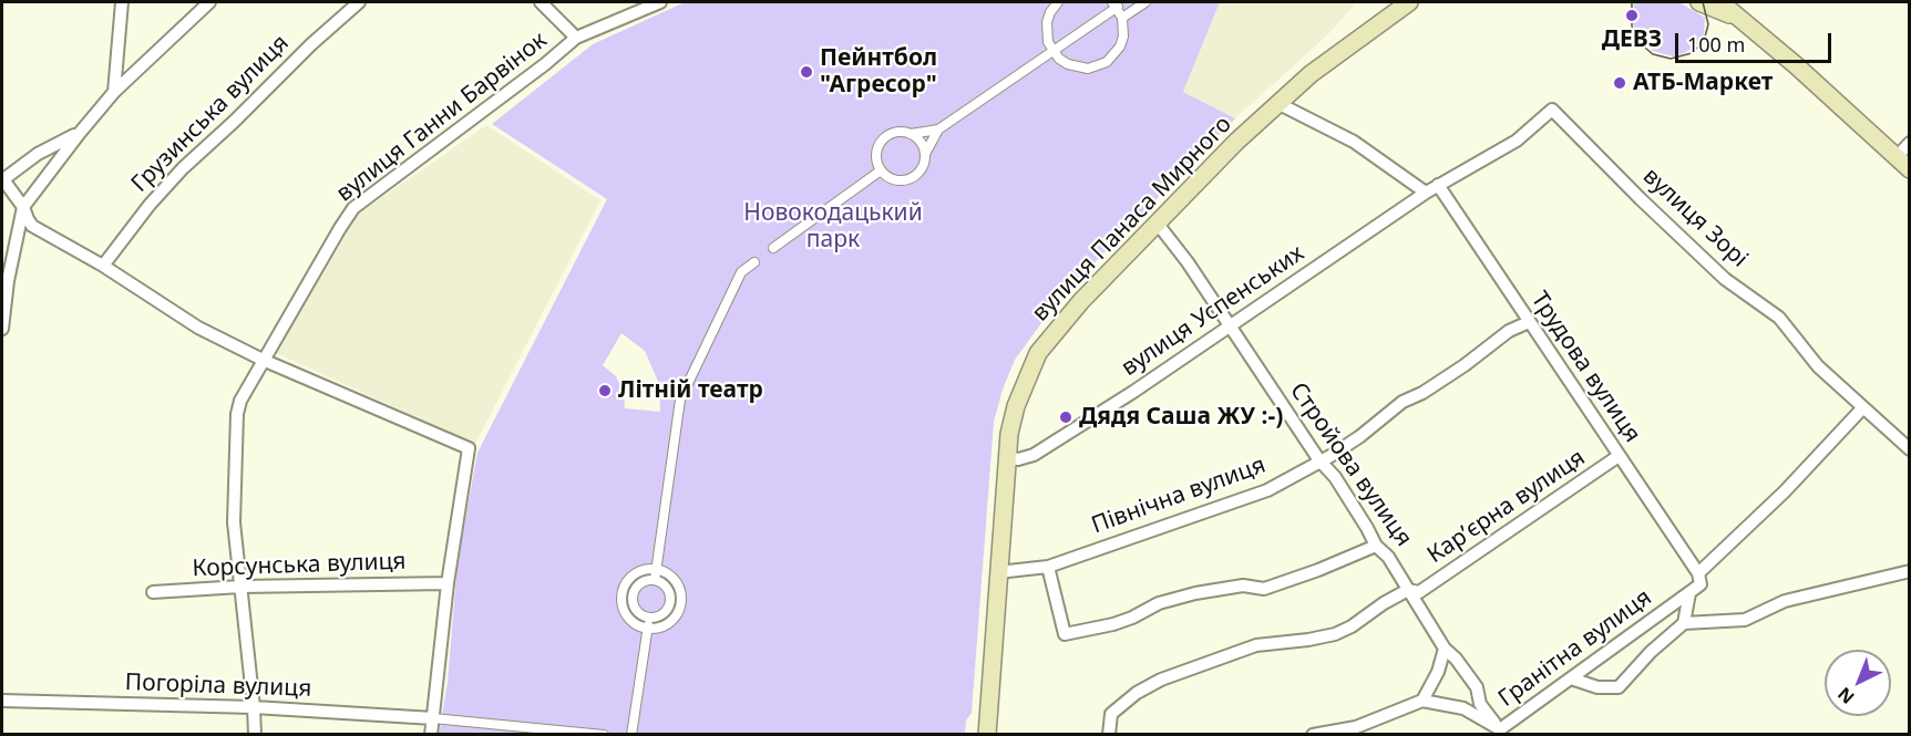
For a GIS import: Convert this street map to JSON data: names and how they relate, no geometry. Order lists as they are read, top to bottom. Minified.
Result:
{"streets":{"main road":["вулиця Панаса Мирного"],"street":["Грузинська вулиця","вулиця Ганни Барвінок","вулиця Зорі","вулиця Успенських","Трудова вулиця","Стройова вулиця","Північна вулиця","Карʼєрна вулиця","Корсунська вулиця","Гранітна вулиця","Погоріла вулиця"]},"crossings":[["вулиця Ганни Барвінок","Корсунська вулиця"],["вулиця Ганни Барвінок","Погоріла вулиця"],["вулиця Зорі","вулиця Успенських"],["вулиця Зорі","Трудова вулиця"],["вулиця Панаса Мирного","вулиця Успенських"],["вулиця Панаса Мирного","Стройова вулиця"],["вулиця Панаса Мирного","Північна вулиця"],["вулиця Успенських","Трудова вулиця"],["вулиця Успенських","Стройова вулиця"],["Трудова вулиця","Північна вулиця"],["Трудова вулиця","Карʼєрна вулиця"],["Стройова вулиця","Північна вулиця"],["Стройова вулиця","Карʼєрна вулиця"],["Стройова вулиця","Гранітна вулиця"]],"parks":["Новокодацький парк"],"places":["ДЕВЗ","Пейнтбол \"Агресор\"","АТБ-Маркет","Лiтнiй театр","Дядя Саша ЖУ :-)"],"scale_bar":"100 m","north":"bottom left"}
